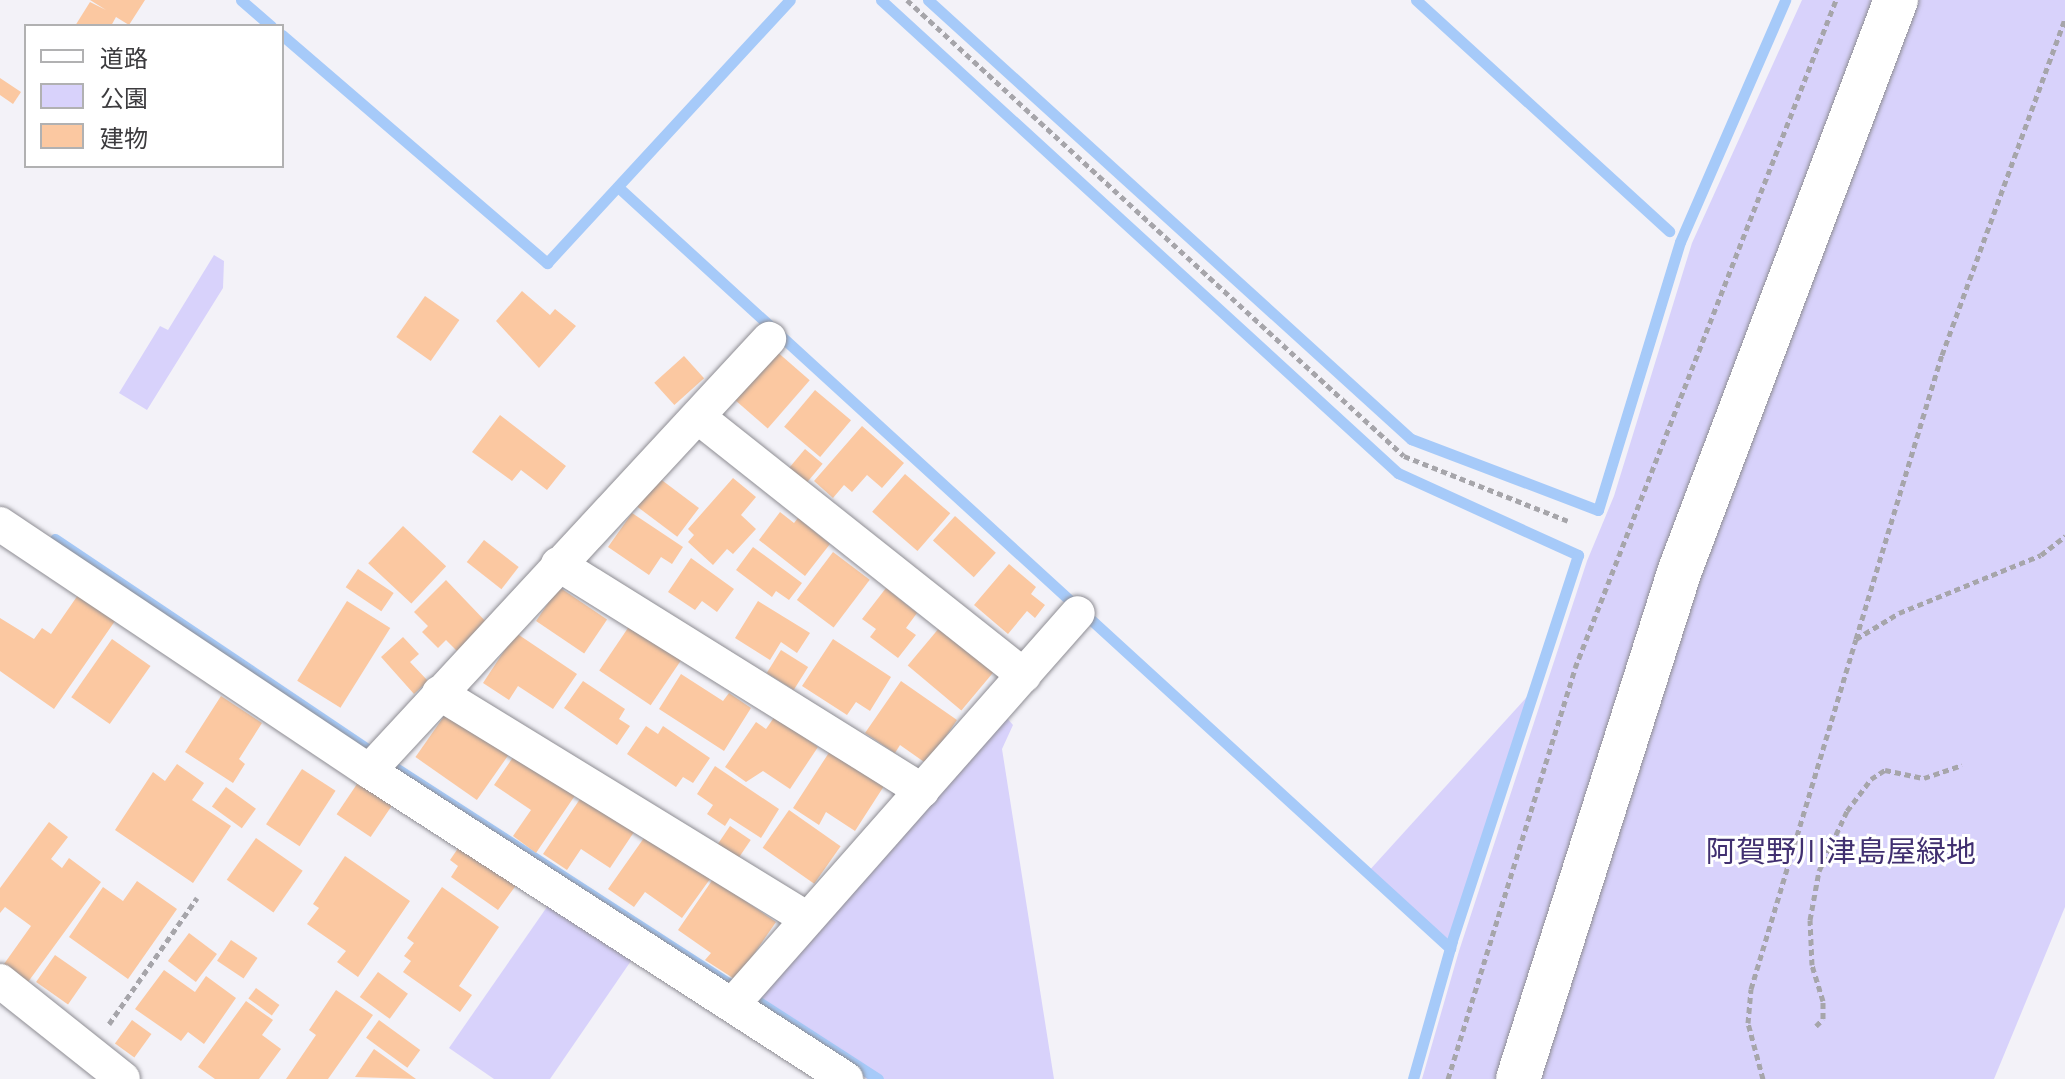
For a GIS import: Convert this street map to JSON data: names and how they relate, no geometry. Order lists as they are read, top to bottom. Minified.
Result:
{"parks":["阿賀野川津島屋緑地"],"legend":["道路","公園","建物"]}
